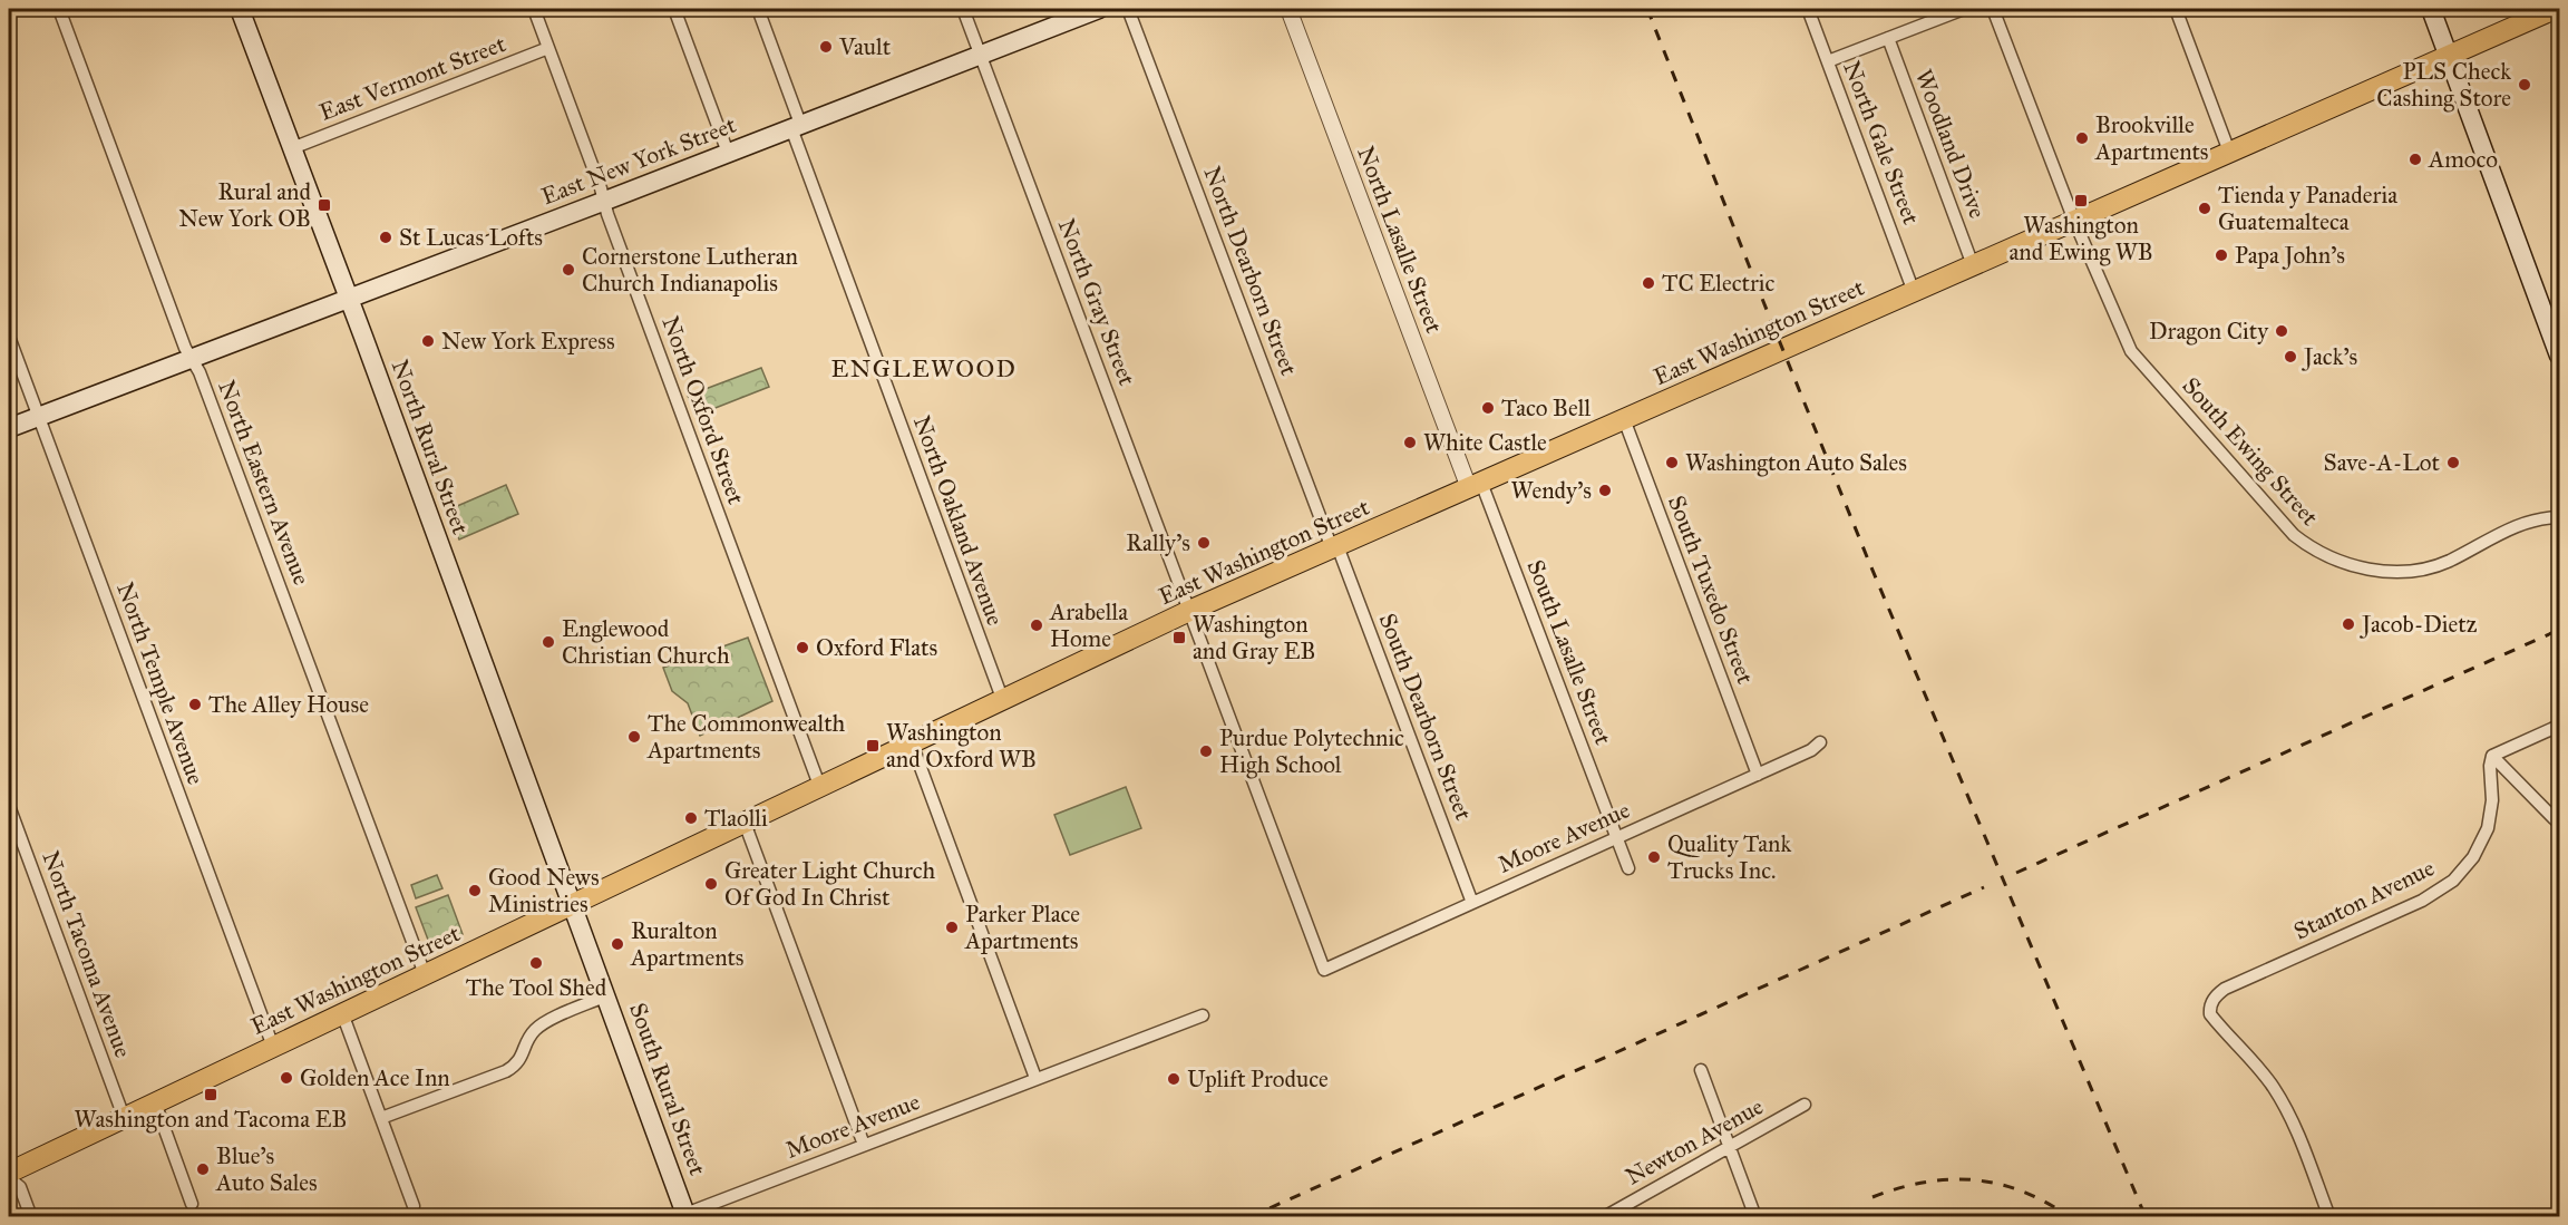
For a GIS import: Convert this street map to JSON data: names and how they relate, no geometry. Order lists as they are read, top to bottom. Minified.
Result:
{"streets":{"main road":["East New York Street","East Washington Street","North Rural Street","South Rural Street"],"street":["East Vermont Street","North Gale Street","Woodland Drive","North Lasalle Street","North Dearborn Street","North Gray Street","North Oxford Street","South Ewing Street","North Eastern Avenue","North Oakland Avenue","South Tuxedo Street","South Lasalle Street","North Temple Avenue","South Dearborn Street","Moore Avenue","Stanton Avenue","North Tacoma Avenue","Newton Avenue"]},"crossings":[["East Vermont Street","North Oxford Street"],["East Vermont Street","North Rural Street"],["North Gale Street","East Washington Street"],["Woodland Drive","East Washington Street"],["East New York Street","North Gray Street"],["East New York Street","North Oxford Street"],["East New York Street","North Rural Street"],["East New York Street","North Eastern Avenue"],["East New York Street","North Oakland Avenue"],["East New York Street","North Temple Avenue"],["North Lasalle Street","East Washington Street"],["North Lasalle Street","South Lasalle Street"],["North Dearborn Street","East Washington Street"],["North Dearborn Street","South Dearborn Street"],["North Gray Street","East Washington Street"],["North Gray Street","Moore Avenue"],["East Washington Street","North Oxford Street"],["East Washington Street","North Rural Street"],["East Washington Street","South Ewing Street"],["East Washington Street","North Eastern Avenue"],["East Washington Street","North Oakland Avenue"],["East Washington Street","South Tuxedo Street"],["East Washington Street","South Lasalle Street"],["East Washington Street","North Temple Avenue"],["East Washington Street","South Dearborn Street"],["East Washington Street","North Tacoma Avenue"],["East Washington Street","South Rural Street"],["North Rural Street","South Rural Street"],["South Tuxedo Street","Moore Avenue"],["South Lasalle Street","Moore Avenue"],["South Dearborn Street","Moore Avenue"],["Moore Avenue","South Rural Street"]],"districts":["ENGLEWOOD"],"places":{"other":["Vault","PLS Check Cashing Store","Brookville Apartments","Amoco","Tienda y Panaderia Guatemalteca","St Lucas Lofts","Papa John's","Cornerstone Lutheran Church Indianapolis","TC Electric","Dragon City","New York Express","Jack's","Taco Bell","White Castle","Washington Auto Sales","Save-A-Lot","Wendy's","Rally's","Jacob-Dietz","Arabella Home","Englewood Christian Church","Oxford Flats","The Alley House","The Commonwealth Apartments","Purdue Polytechnic High School","Tlaolli","Quality Tank Trucks Inc.","Greater Light Church Of God In Christ","Good News Ministries","Parker Place Apartments","Ruralton Apartments","The Tool Shed","Golden Ace Inn","Uplift Produce","Blue's Auto Sales"],"transit":["Washington and Ewing WB","Rural and New York OB","Washington and Gray EB","Washington and Oxford WB","Washington and Tacoma EB"]}}
